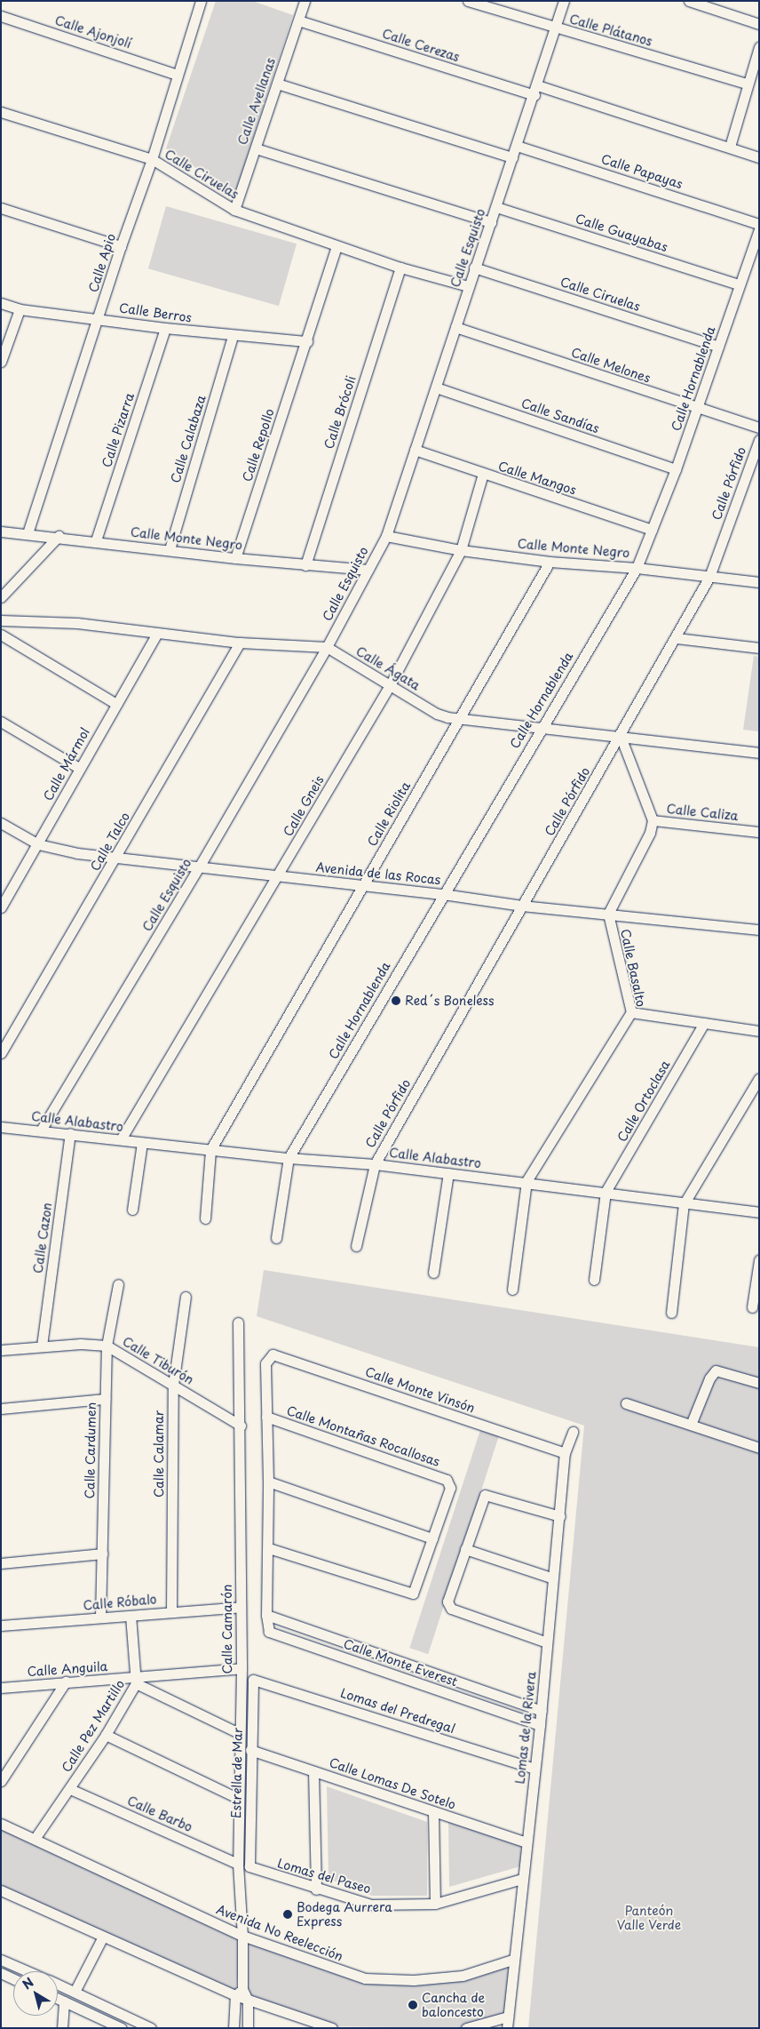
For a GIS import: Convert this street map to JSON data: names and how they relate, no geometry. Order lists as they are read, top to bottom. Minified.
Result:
{"streets":{"street":["Calle Plátanos","Calle Ajonjolí","Calle Cerezas","Calle Avellanas","Calle Papayas","Calle Ciruelas","Calle Guayabas","Calle Esquisto","Calle Apio","Calle Berros","Calle Melones","Calle Hornablenda","Calle Brócoli","Calle Sandías","Calle Pizarra","Calle Calabaza","Calle Repollo","Calle Mangos","Calle Pórfido","Calle Monte Negro","Calle Ágata","Calle Mármol","Calle Gneis","Calle Caliza","Calle Riolita","Calle Talco","Avenida de las Rocas","Calle Basalto","Calle Ortoclasa","Calle Alabastro","Calle Cazon","Calle Tiburón","Calle Monte Vinsón","Calle Montañas Rocallosas","Calle Cardumen","Calle Calamar","Calle Róbalo","Calle Camarón","Calle Monte Everest","Calle Anguila","Lomas del Predregal","Calle Pez Martillo","Lomas de la Rivera","Estrella de Mar","Calle Lomas De Sotelo","Calle Barbo","Lomas del Paseo","Avenida No Reelección"]},"crossings":[["Calle Plátanos","Calle Esquisto"],["Calle Ajonjolí","Calle Apio"],["Calle Cerezas","Calle Avellanas"],["Calle Cerezas","Calle Esquisto"],["Calle Avellanas","Calle Ciruelas"],["Calle Papayas","Calle Esquisto"],["Calle Ciruelas","Calle Esquisto"],["Calle Ciruelas","Calle Apio"],["Calle Ciruelas","Calle Hornablenda"],["Calle Ciruelas","Calle Brócoli"],["Calle Guayabas","Calle Esquisto"],["Calle Guayabas","Calle Hornablenda"],["Calle Esquisto","Calle Melones"],["Calle Esquisto","Calle Sandías"],["Calle Esquisto","Calle Mangos"],["Calle Esquisto","Calle Monte Negro"],["Calle Esquisto","Calle Ágata"],["Calle Esquisto","Avenida de las Rocas"],["Calle Esquisto","Calle Alabastro"],["Calle Apio","Calle Berros"],["Calle Apio","Calle Monte Negro"],["Calle Berros","Calle Pizarra"],["Calle Berros","Calle Calabaza"],["Calle Berros","Calle Repollo"],["Calle Melones","Calle Hornablenda"],["Calle Hornablenda","Calle Sandías"],["Calle Hornablenda","Calle Mangos"],["Calle Hornablenda","Calle Monte Negro"],["Calle Hornablenda","Calle Ágata"],["Calle Hornablenda","Avenida de las Rocas"],["Calle Hornablenda","Calle Alabastro"],["Calle Brócoli","Calle Monte Negro"],["Calle Pizarra","Calle Monte Negro"],["Calle Calabaza","Calle Monte Negro"],["Calle Repollo","Calle Monte Negro"],["Calle Mangos","Calle Gneis"],["Calle Pórfido","Calle Monte Negro"],["Calle Pórfido","Calle Ágata"],["Calle Pórfido","Calle Caliza"],["Calle Pórfido","Avenida de las Rocas"],["Calle Pórfido","Calle Alabastro"],["Calle Monte Negro","Calle Gneis"],["Calle Monte Negro","Calle Riolita"],["Calle Ágata","Calle Mármol"],["Calle Ágata","Calle Gneis"],["Calle Ágata","Calle Caliza"],["Calle Ágata","Calle Riolita"],["Calle Ágata","Calle Talco"],["Calle Mármol","Avenida de las Rocas"],["Calle Gneis","Avenida de las Rocas"],["Calle Gneis","Calle Alabastro"],["Calle Riolita","Avenida de las Rocas"],["Calle Riolita","Calle Alabastro"],["Calle Talco","Avenida de las Rocas"],["Avenida de las Rocas","Calle Basalto"],["Calle Basalto","Calle Alabastro"],["Calle Ortoclasa","Calle Alabastro"],["Calle Alabastro","Calle Cazon"],["Calle Cazon","Calle Tiburón"],["Calle Tiburón","Calle Cardumen"],["Calle Tiburón","Calle Calamar"],["Calle Tiburón","Calle Camarón"],["Calle Monte Vinsón","Calle Monte Everest"],["Calle Monte Vinsón","Lomas de la Rivera"],["Calle Montañas Rocallosas","Calle Monte Everest"],["Calle Cardumen","Calle Róbalo"],["Calle Calamar","Calle Róbalo"],["Calle Róbalo","Calle Camarón"],["Calle Róbalo","Calle Pez Martillo"],["Calle Camarón","Calle Anguila"],["Calle Camarón","Calle Barbo"],["Calle Camarón","Avenida No Reelección"],["Calle Monte Everest","Lomas de la Rivera"],["Calle Anguila","Calle Pez Martillo"],["Lomas del Predregal","Lomas de la Rivera"],["Lomas del Predregal","Estrella de Mar"],["Calle Pez Martillo","Calle Barbo"],["Calle Pez Martillo","Avenida No Reelección"],["Lomas de la Rivera","Calle Lomas De Sotelo"],["Lomas de la Rivera","Lomas del Paseo"],["Lomas de la Rivera","Avenida No Reelección"],["Estrella de Mar","Calle Lomas De Sotelo"],["Estrella de Mar","Lomas del Paseo"]],"parks":["Panteón Valle Verde"],"places":["Red´s Boneless","Bodega Aurrera Express","Cancha de baloncesto"],"north":"top left"}
